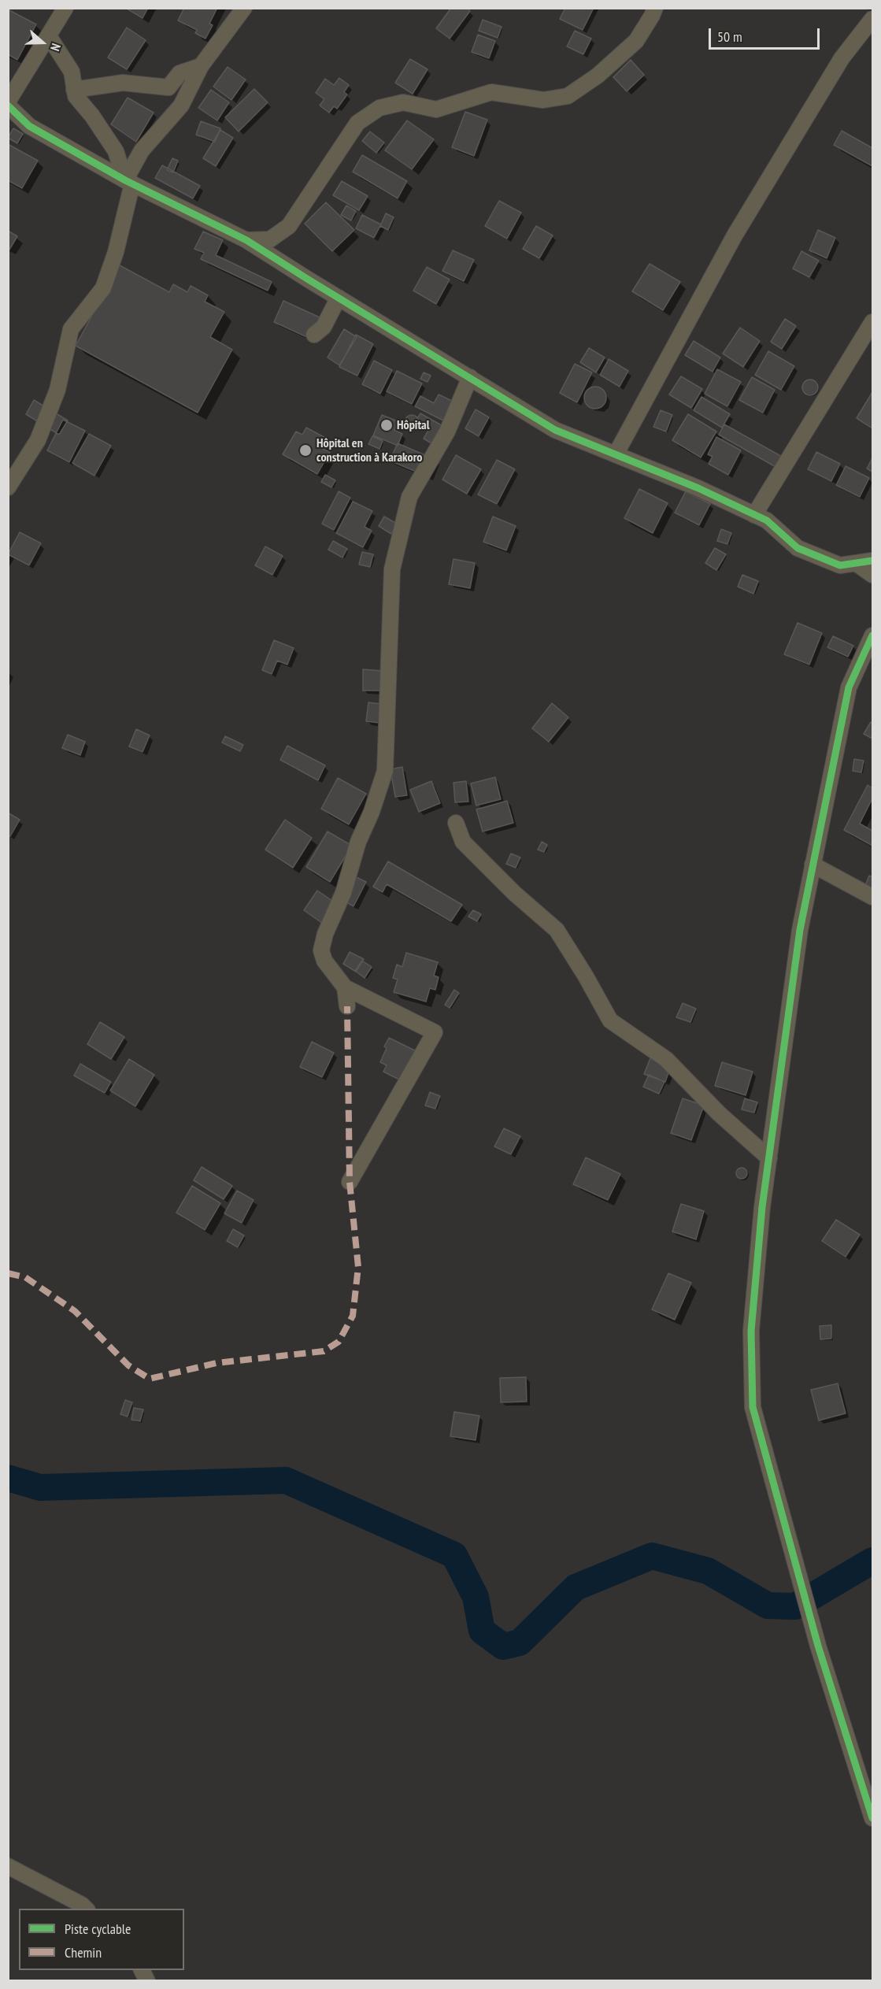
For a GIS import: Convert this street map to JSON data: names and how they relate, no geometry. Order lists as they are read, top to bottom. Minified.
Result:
{"places":["Hôpital","Hôpital en construction à Karakoro"],"legend":["Piste cyclable","Chemin"],"scale_bar":"50 m","north":"right"}
